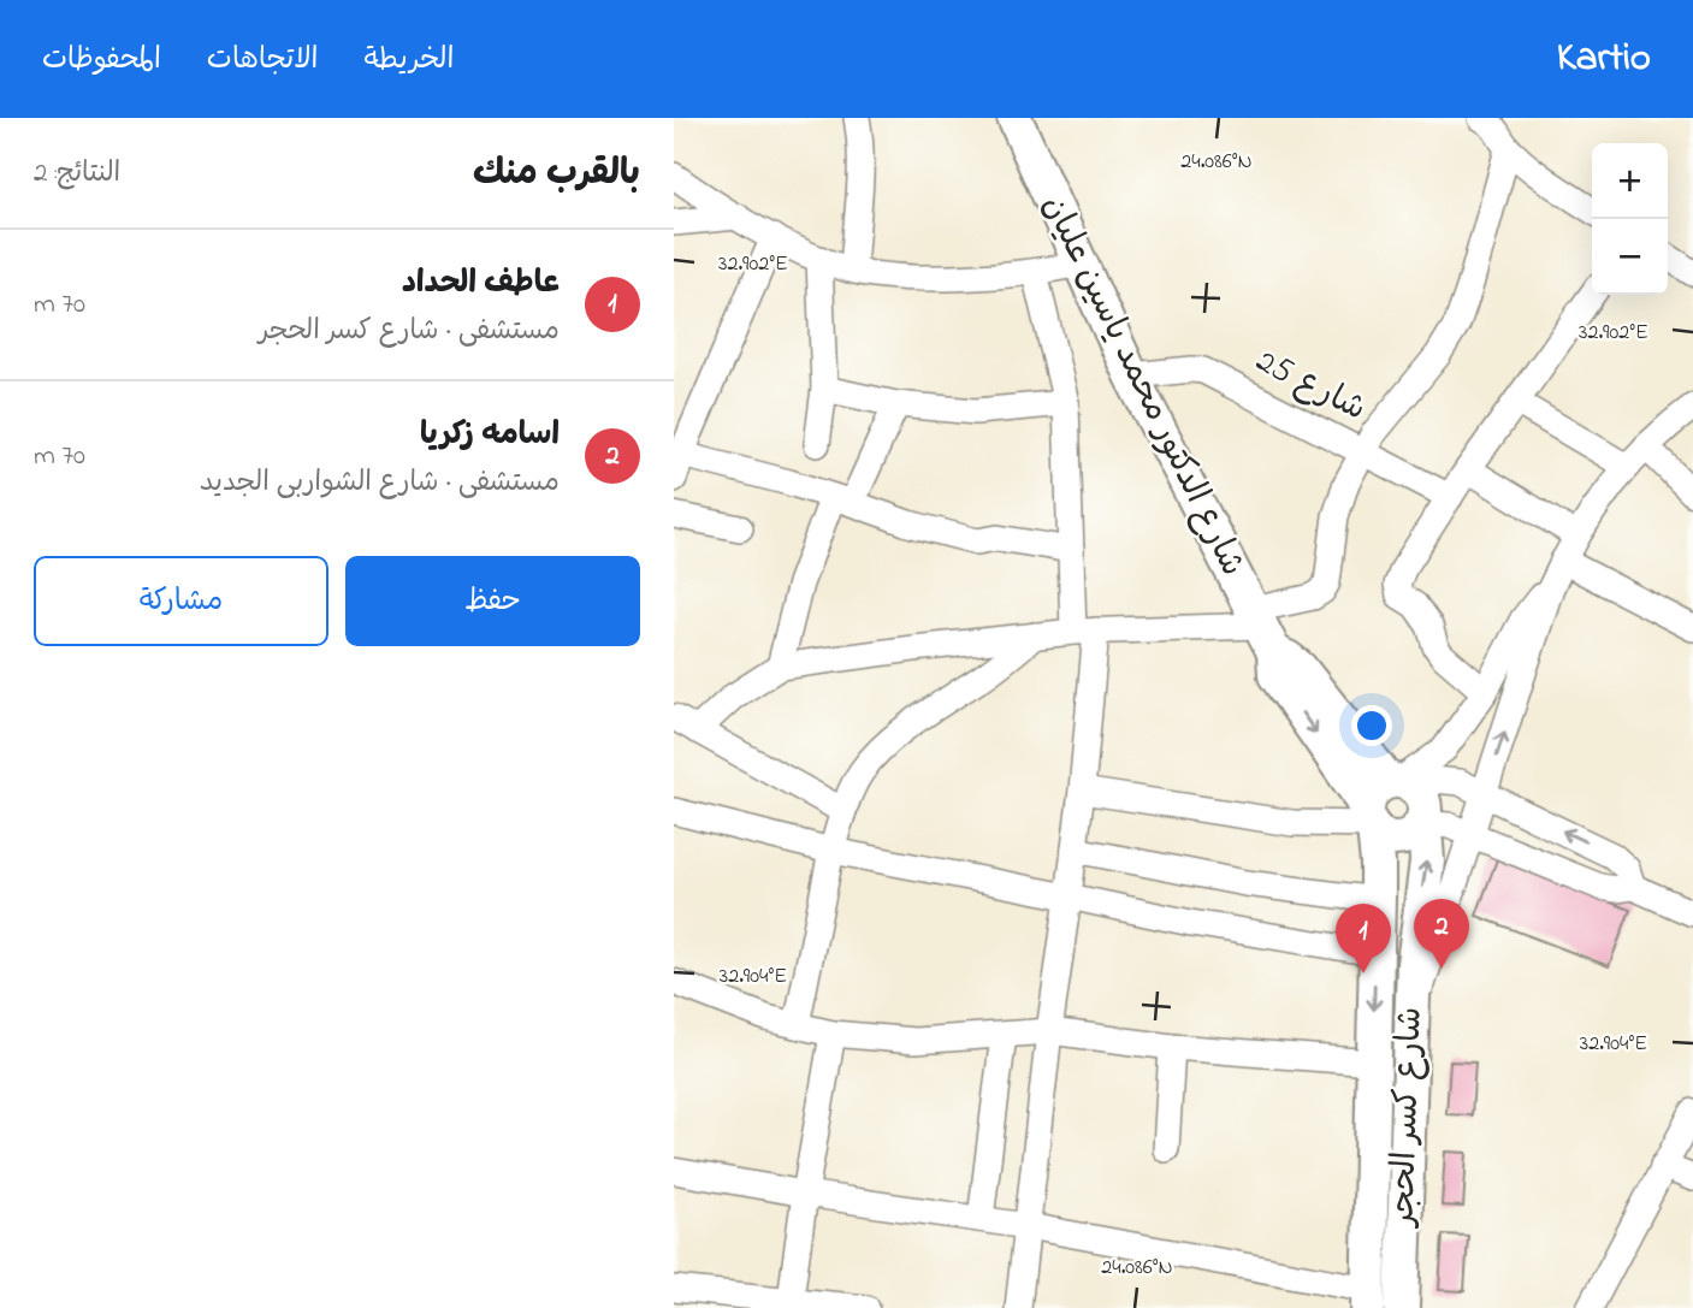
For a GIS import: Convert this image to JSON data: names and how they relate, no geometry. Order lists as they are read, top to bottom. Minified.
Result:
{"streets":{"main road":["شارع الدكتور محمد ياسين عليان","شارع كسر الحجر"],"street":["شارع 25"]},"crossings":[["شارع الدكتور محمد ياسين عليان","شارع 25"],["شارع الدكتور محمد ياسين عليان","شارع كسر الحجر"]],"page":{"header":"Kartio","nav":["الخريطة","الاتجاهات","المحفوظات"],"heading":["بالقرب منك","النتائج: 2"],"map_buttons":["+","−"],"list":[{"mark":"1","name":"عاطف الحداد","note":"مستشفى · شارع كسر الحجر","value":"70 m"},{"mark":"2","name":"اسامه زكريا","note":"مستشفى · شارع الشواربى الجديد","value":"70 m"}],"buttons":["حفظ","مشاركة"],"pins":["2","1"]},"coordinates":["24.086°N","32.902°E","32.904°E"]}
